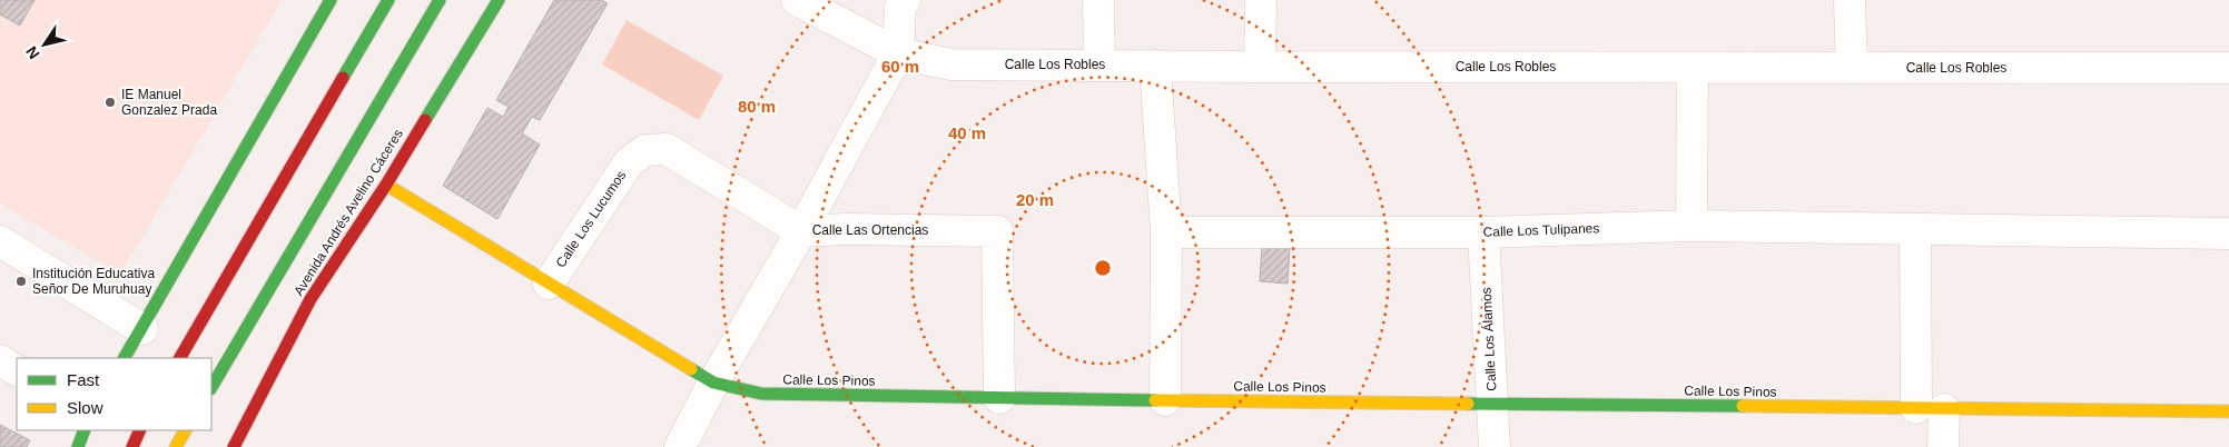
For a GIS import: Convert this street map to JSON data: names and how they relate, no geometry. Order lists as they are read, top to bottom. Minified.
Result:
{"streets":{"street":["Calle Los Robles","Avenida Andrés Avelino Cáceres","Calle Los Lucumos","Calle Las Ortencias","Calle Los Tulipanes","Calle Los Álamos","Calle Los Pinos"]},"crossings":[["Avenida Andrés Avelino Cáceres","Calle Los Pinos"],["Calle Los Lucumos","Calle Las Ortencias"],["Calle Los Lucumos","Calle Los Pinos"],["Calle Las Ortencias","Calle Los Pinos"],["Calle Los Tulipanes","Calle Los Álamos"],["Calle Los Álamos","Calle Los Pinos"]],"places":["IE Manuel Gonzalez Prada","Institución Educativa Señor De Muruhuay"],"legend":["Fast","Slow"],"north":"bottom left","rings":["60 m","80 m","40 m","20 m"]}
